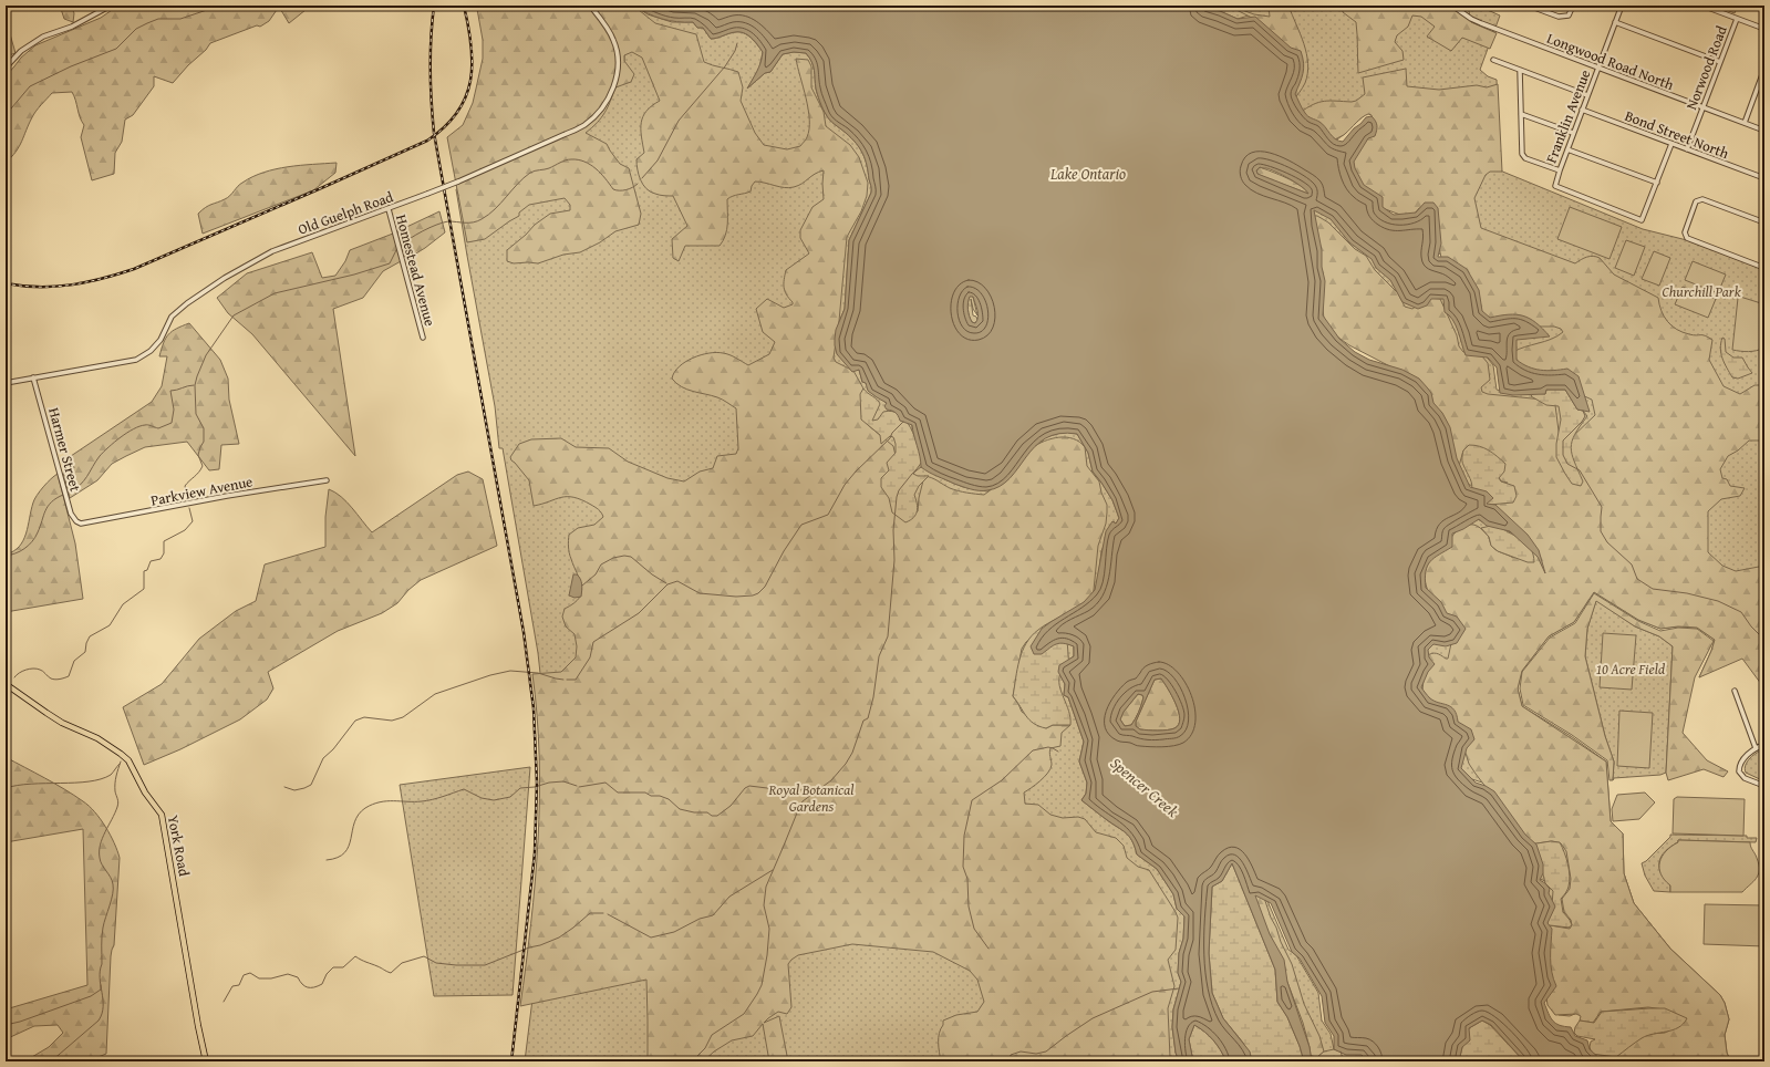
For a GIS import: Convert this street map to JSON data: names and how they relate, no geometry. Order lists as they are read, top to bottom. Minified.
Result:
{"streets":{"main road":["York Road"],"street":["Longwood Road North","Norwood Road","Franklin Avenue","Bond Street North","Old Guelph Road","Homestead Avenue","Harmer Street","Parkview Avenue"]},"crossings":[["Longwood Road North","Norwood Road"],["Longwood Road North","Franklin Avenue"],["Norwood Road","Bond Street North"],["Franklin Avenue","Bond Street North"],["Old Guelph Road","Homestead Avenue"],["Old Guelph Road","Harmer Street"],["Harmer Street","Parkview Avenue"]],"water":["Lake Ontario","Spencer Creek"],"parks":["Churchill Park","10 Acre Field","Royal Botanical Gardens"]}
